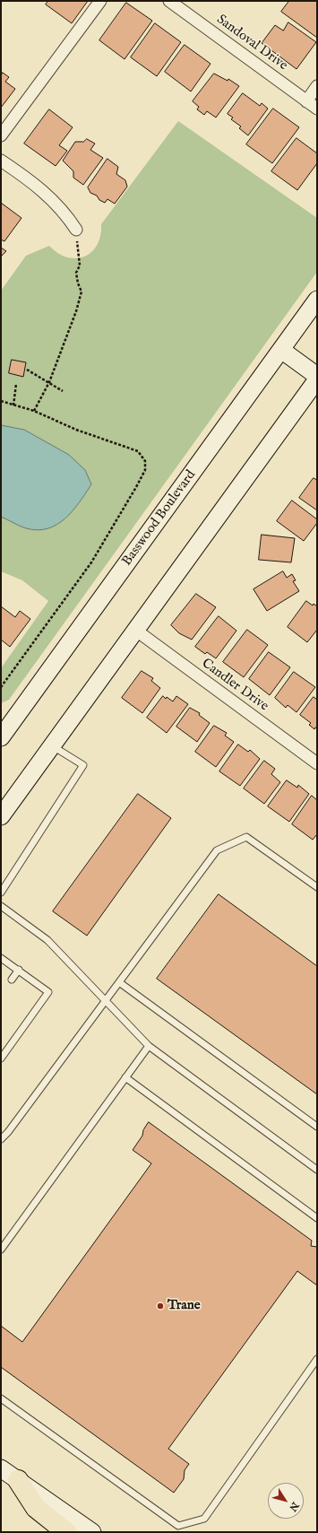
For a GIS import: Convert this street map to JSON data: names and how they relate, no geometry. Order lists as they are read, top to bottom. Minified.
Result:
{"streets":{"main road":["Basswood Boulevard"],"street":["Sandoval Drive","Candler Drive"]},"places":["Trane"],"north":"bottom right"}
